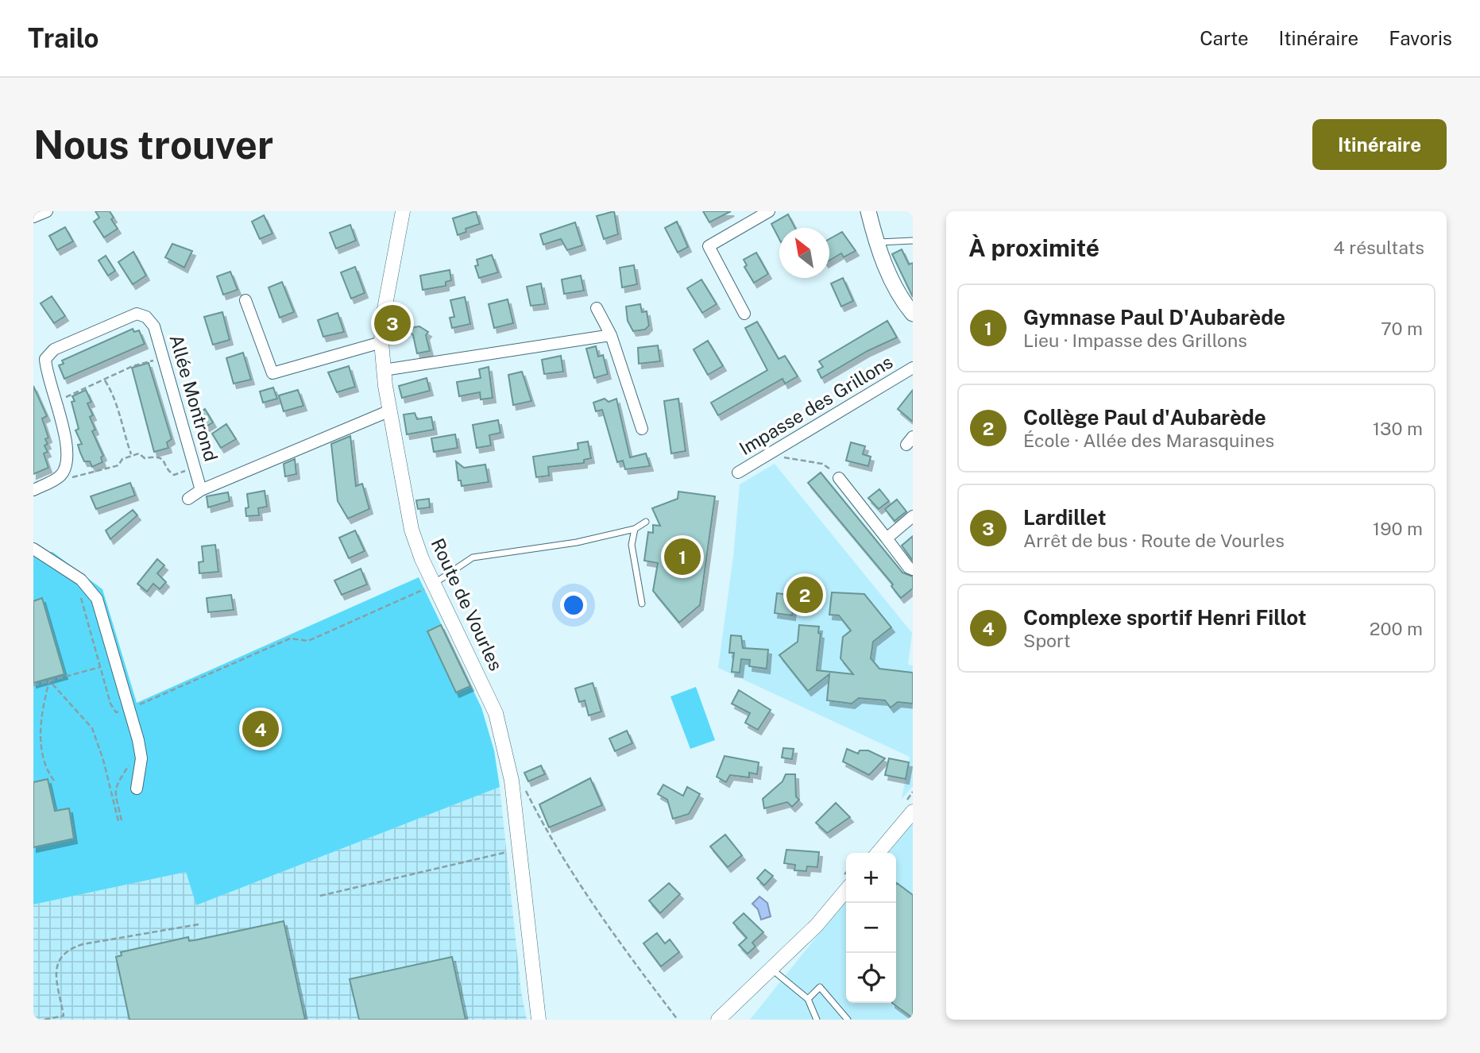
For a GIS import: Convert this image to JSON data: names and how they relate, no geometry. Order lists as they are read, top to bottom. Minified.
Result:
{"streets":{"street":["Allée Montrond","Impasse des Grillons","Route de Vourles"]},"north":"top left","page":{"header":"Trailo","nav":["Carte","Itinéraire","Favoris"],"buttons":"Itinéraire","title":"Nous trouver","heading":["À proximité","4 résultats"],"list":[{"mark":"1","name":"Gymnase Paul D'Aubarède","note":"Lieu · Impasse des Grillons","value":"70 m"},{"mark":"2","name":"Collège Paul d'Aubarède","note":"École · Allée des Marasquines","value":"130 m"},{"mark":"3","name":"Lardillet","note":"Arrêt de bus · Route de Vourles","value":"190 m"},{"mark":"4","name":"Complexe sportif Henri Fillot","note":"Sport","value":"200 m"}],"pins":["3","1","2","4"],"map_buttons":["+","−"]}}
